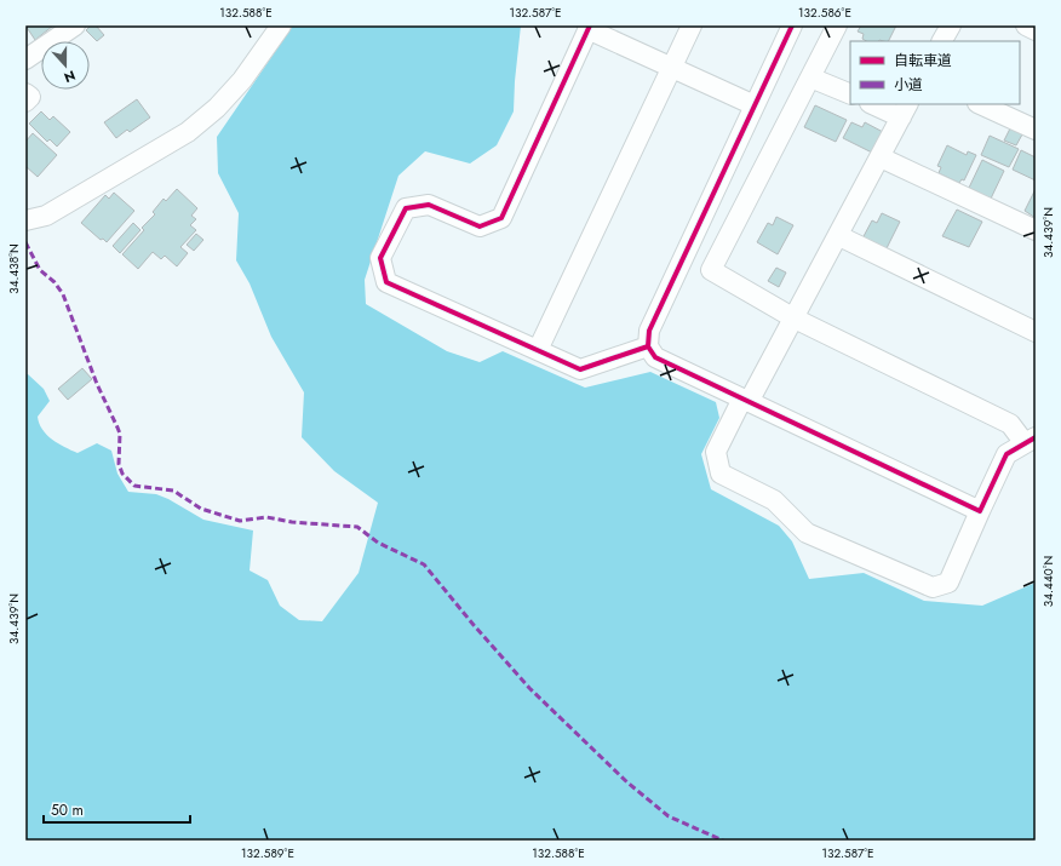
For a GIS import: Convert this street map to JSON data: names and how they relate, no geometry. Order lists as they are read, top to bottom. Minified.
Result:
{"legend":["自転車道","小道"],"scale_bar":"50 m","north":"bottom","coordinates":["132.588°E","132.587°E","132.586°E","34.439°N","34.438°N","34.440°N","132.589°E"]}
